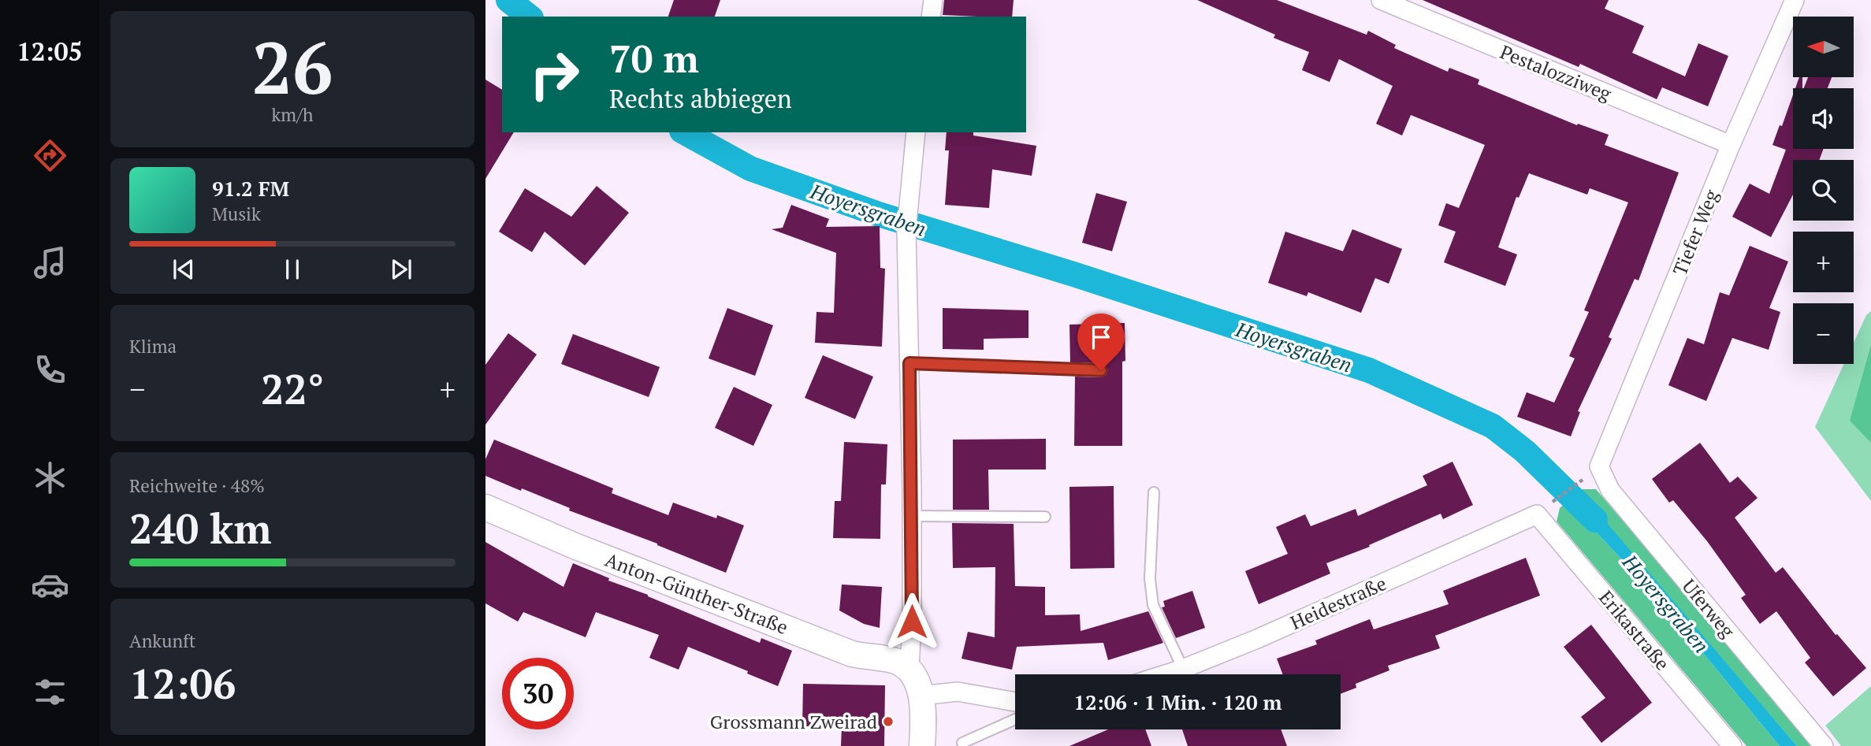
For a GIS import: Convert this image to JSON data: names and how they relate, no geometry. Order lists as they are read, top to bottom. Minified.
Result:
{"streets":{"main road":["Anton-Günther-Straße"],"street":["Pestalozziweg","Tiefer Weg","Heidestraße","Uferweg","Erikastraße"]},"crossings":[["Pestalozziweg","Tiefer Weg"],["Tiefer Weg","Uferweg"],["Heidestraße","Erikastraße"]],"water":["Hoyersgraben"],"places":["Grossmann Zweirad"],"north":"left","page":{"tabs":"12:05","tile":[["26","km/h"],"Klima",["Reichweite · 48%","240 km"],["Ankunft","12:06"]],"map_buttons":["+","−"],"turn":["70 m","Rechts abbiegen"],"song":["91.2 FM","Musik"],"heat":["−","22°","+"],"limit":"30","trip":"12:06 · 1 Min. · 120 m"}}
